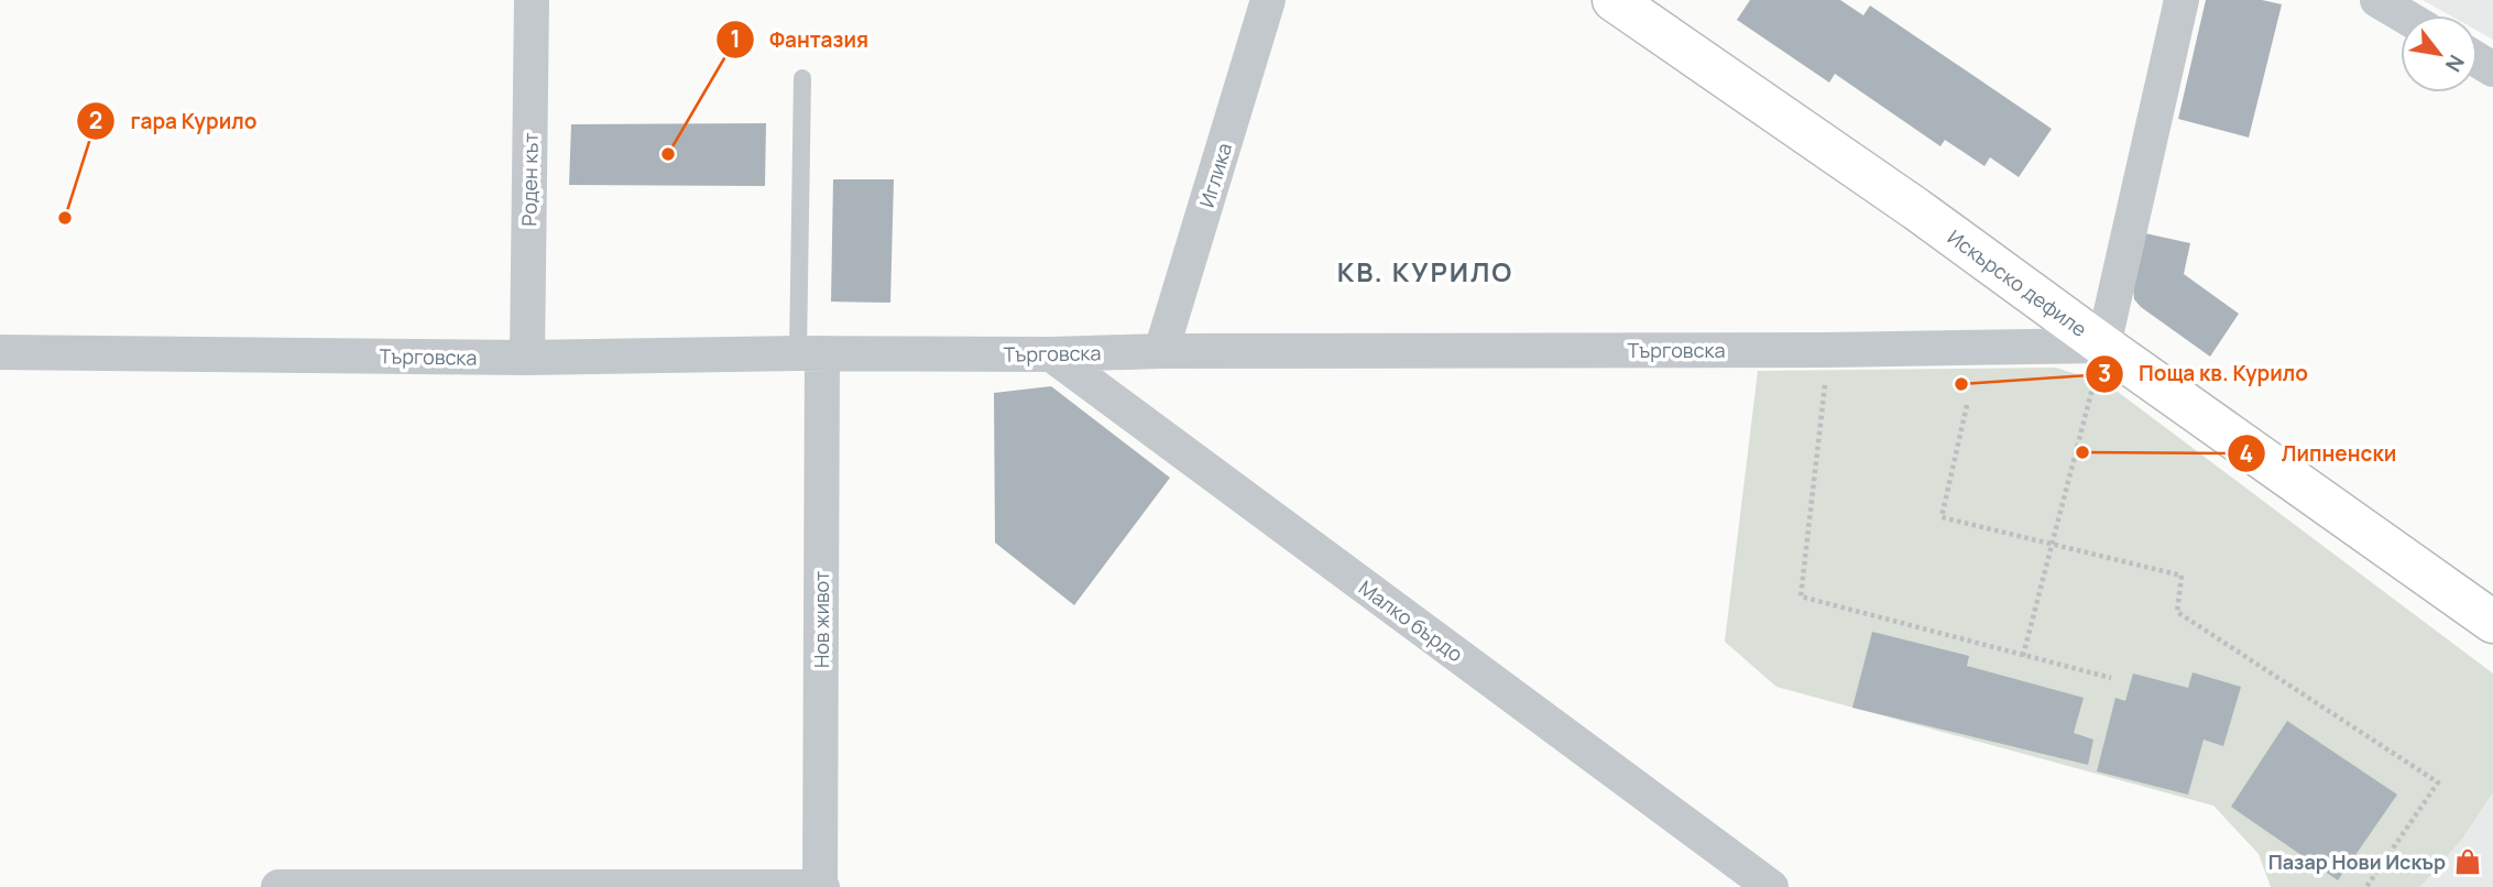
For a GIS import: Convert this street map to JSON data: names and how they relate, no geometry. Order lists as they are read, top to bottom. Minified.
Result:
{"streets":{"main road":["Искърско дефиле"],"street":["Иглика","Роден кът","Търговска","Нов живот","Малко бърдо"]},"crossings":[["Иглика","Търговска"],["Роден кът","Търговска"],["Искърско дефиле","Търговска"],["Търговска","Нов живот"],["Търговска","Малко бърдо"]],"districts":["КВ. КУРИЛО"],"places":{"other":["Фантазия","гара Курило","Поща кв. Курило","Липненски"],"shop":["Пазар Нови Искър"]},"north":"bottom right"}
